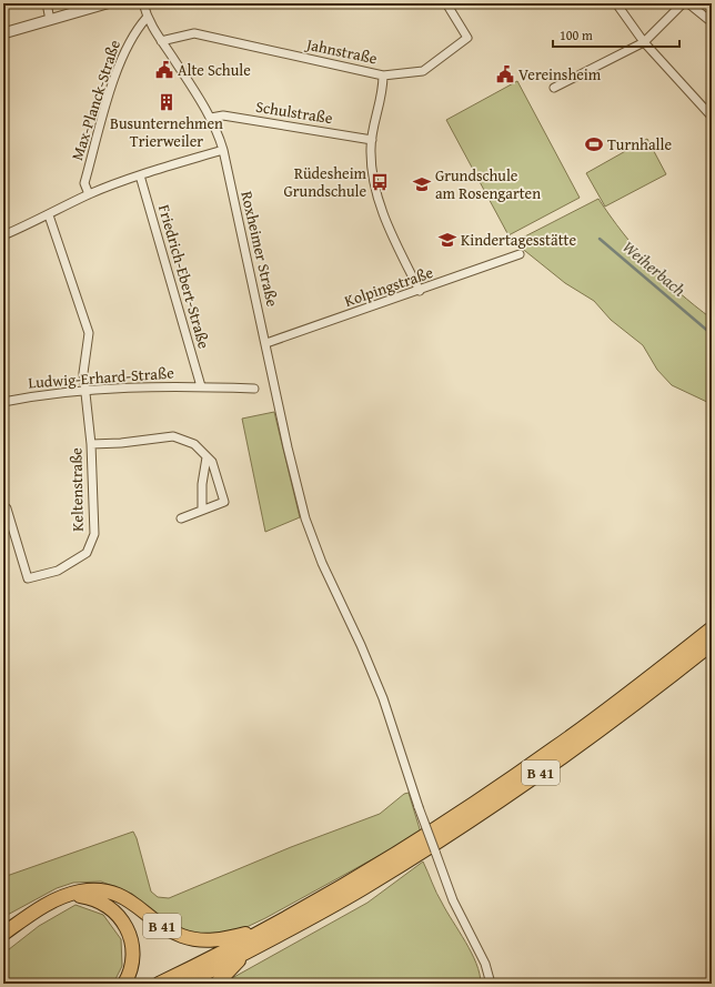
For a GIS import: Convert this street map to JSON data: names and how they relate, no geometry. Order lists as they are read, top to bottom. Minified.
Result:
{"streets":{"highway":["B 41"],"street":["Jahnstraße","Max-Planck-Straße","Schulstraße","Roxheimer Straße","Friedrich-Ebert-Straße","Kolpingstraße","Ludwig-Erhard-Straße","Keltenstraße"]},"crossings":[["Jahnstraße","Roxheimer Straße"],["Max-Planck-Straße","Roxheimer Straße"],["Schulstraße","Roxheimer Straße"],["Roxheimer Straße","Kolpingstraße"],["Friedrich-Ebert-Straße","Ludwig-Erhard-Straße"],["Ludwig-Erhard-Straße","Keltenstraße"]],"water":["Weiherbach"],"places":{"public building":["Alte Schule","Vereinsheim"],"building":["Busunternehmen Trierweiler"],"sports":["Turnhalle"],"bus stop":["Rüdesheim Grundschule"],"school or university":["Grundschule am Rosengarten","Kindertagesstätte"]},"scale_bar":"100 m"}
